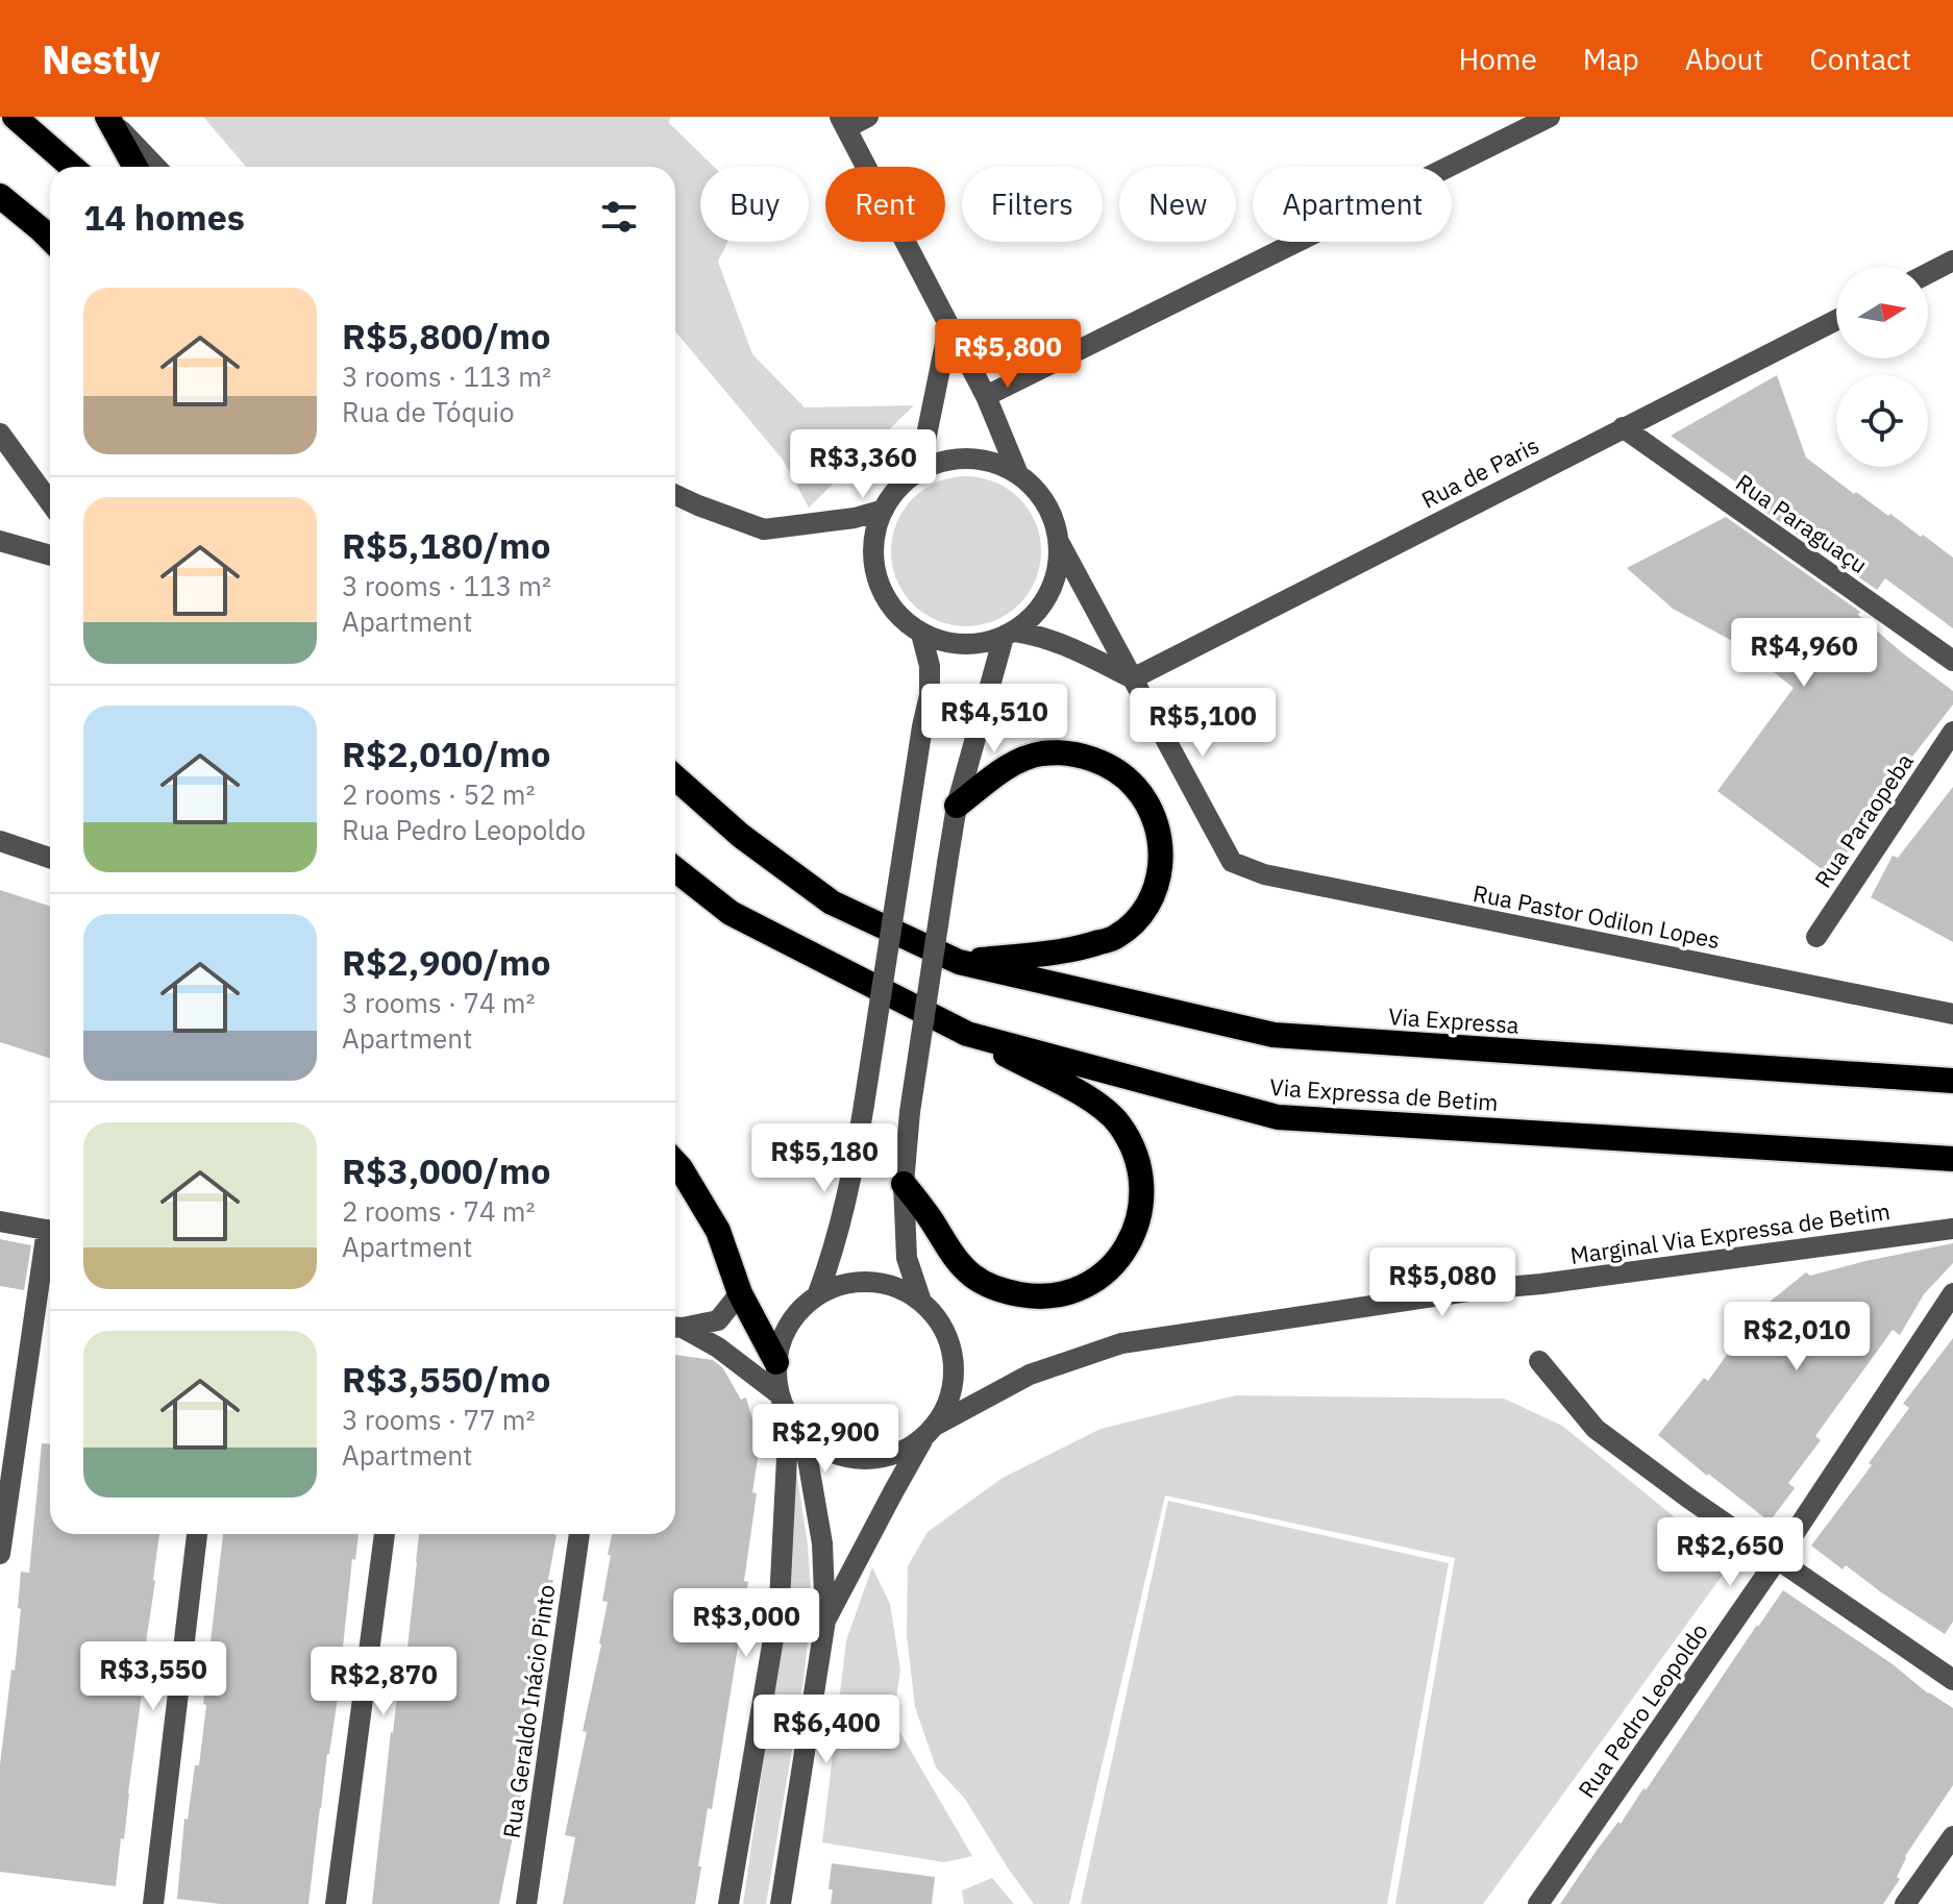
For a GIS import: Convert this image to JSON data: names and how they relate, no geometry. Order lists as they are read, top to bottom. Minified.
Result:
{"streets":{"highway":["Via Expressa","Via Expressa de Betim"],"street":["Rua de Paris","Rua Paraguaçu","Rua Paraopeba","Rua Pastor Odilon Lopes","Marginal Via Expressa de Betim","Rua Pedro Leopoldo","Rua Geraldo Inácio Pinto"]},"crossings":[["Rua de Paris","Rua Paraguaçu"],["Rua de Paris","Rua Pastor Odilon Lopes"]],"north":"right","page":{"header":"Nestly","nav":["Home","Map","About","Contact"],"chip":["Buy","Rent","Filters","New","Apartment"],"heading":"14 homes","list":[{"name":"R$5,800/mo","note":"3 rooms · 113 m² · Rua de Tóquio"},{"name":"R$5,180/mo","note":"3 rooms · 113 m² · Apartment"},{"name":"R$2,010/mo","note":"2 rooms · 52 m² · Rua Pedro Leopoldo"},{"name":"R$2,900/mo","note":"3 rooms · 74 m² · Apartment"},{"name":"R$3,000/mo","note":"2 rooms · 74 m² · Apartment"},{"name":"R$3,550/mo","note":"3 rooms · 77 m² · Apartment"}],"price":["R$5,800","R$3,360","R$4,960","R$4,510","R$5,100","R$5,180","R$5,080","R$2,010","R$2,900","R$2,650","R$3,000","R$3,550","R$2,870","R$6,400"]}}
